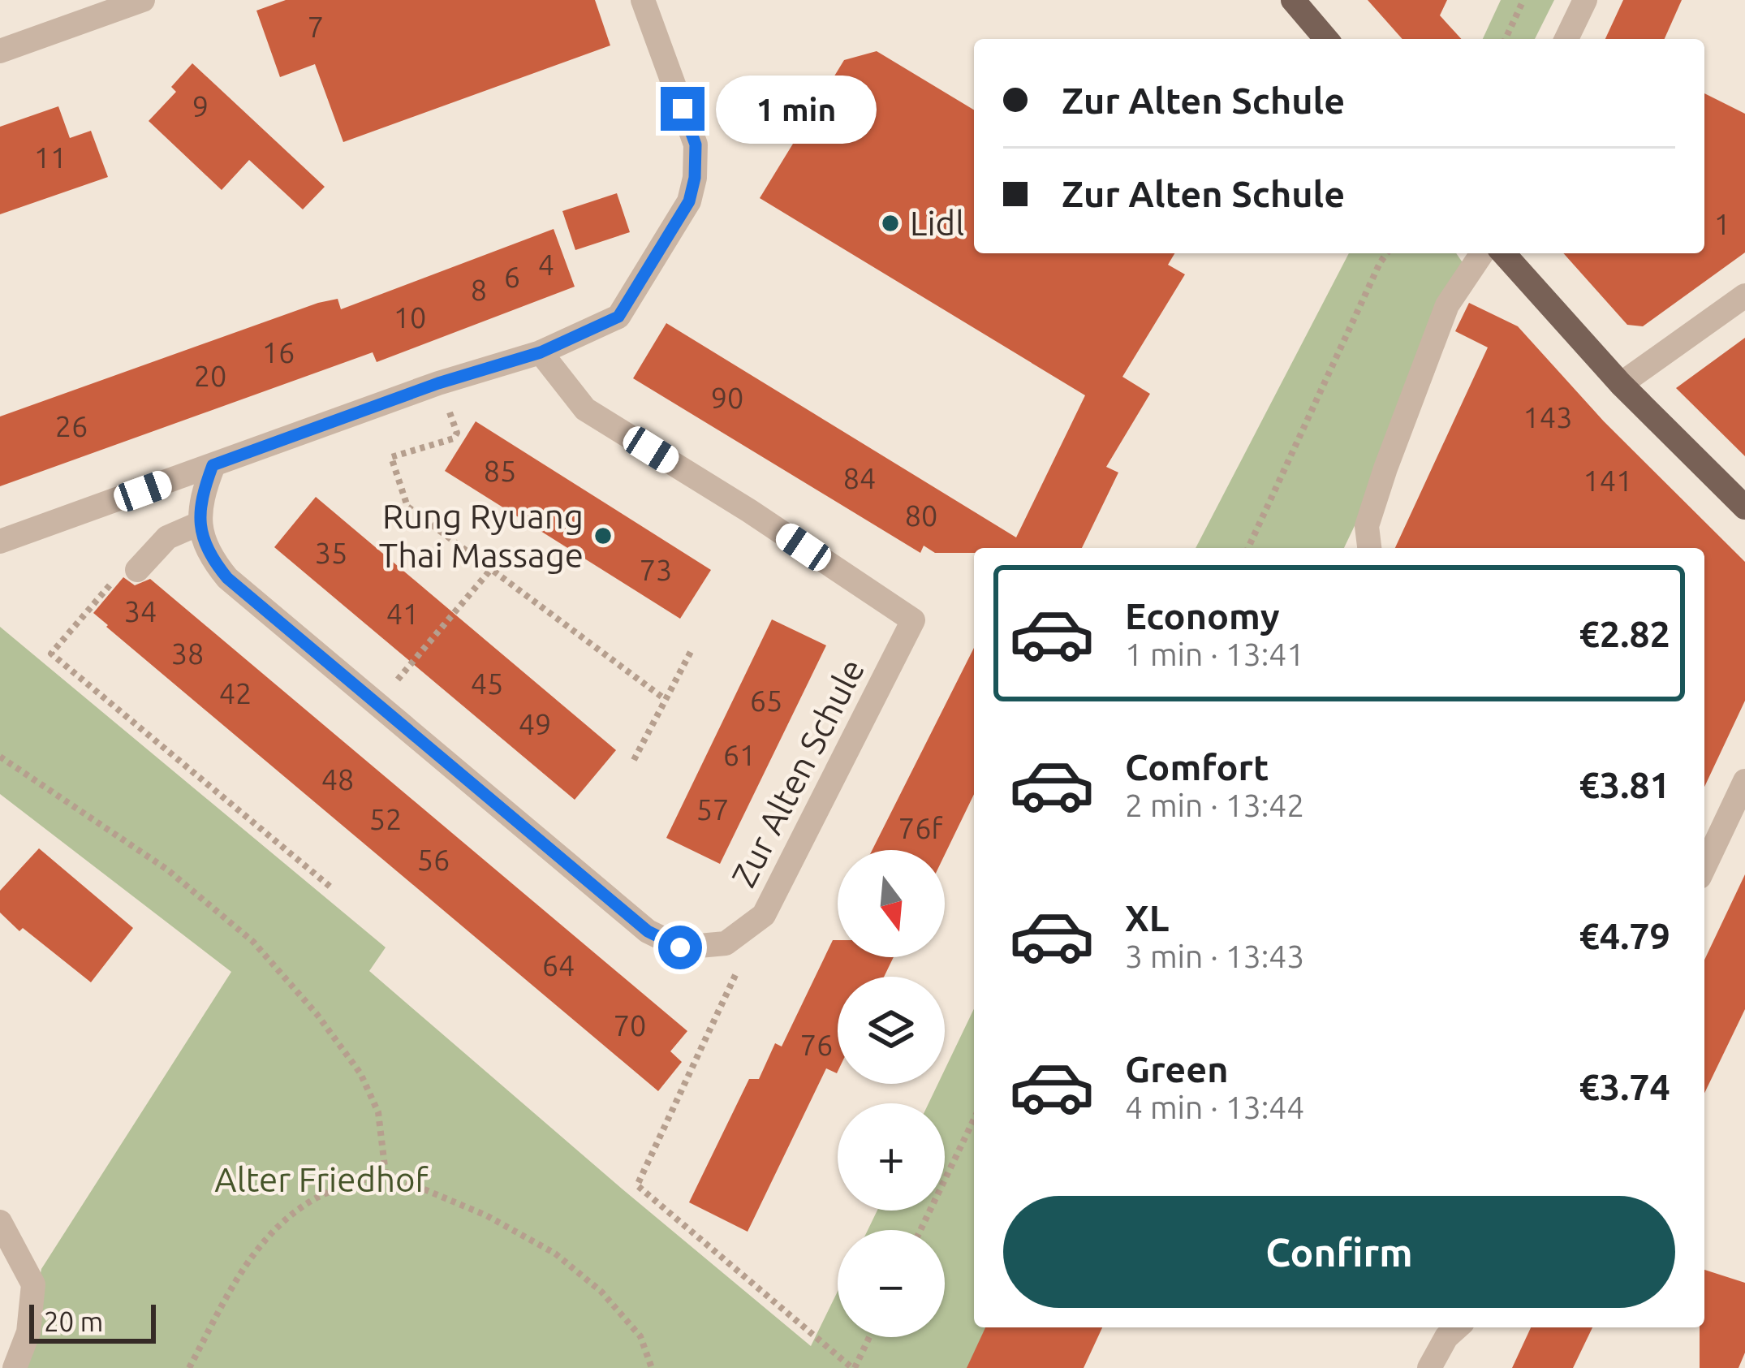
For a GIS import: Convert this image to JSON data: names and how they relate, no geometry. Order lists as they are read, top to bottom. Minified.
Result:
{"streets":{"street":["Zur Alten Schule"]},"parks":["Alter Friedhof"],"places":["Lidl","Rung Ryuang Thai Massage"],"house_numbers":["7","9","11","1","4","6","8","10","16","20","90","143","26","85","84","141","80","35","73","34","41","38","45","42","65","49","61","48","57","52","76f","56","64","70","76"],"scale_bar":"20 m","north":"bottom","page":{"banner":["Zur Alten Schule","Zur Alten Schule"],"bubble":"1 min","list":[{"name":"Economy","note":"1 min · 13:41","value":"€2.82"},{"name":"Comfort","note":"2 min · 13:42","value":"€3.81"},{"name":"XL","note":"3 min · 13:43","value":"€4.79"},{"name":"Green","note":"4 min · 13:44","value":"€3.74"}],"map_buttons":["+","−"],"buttons":"Confirm","scale":"20 m"}}
